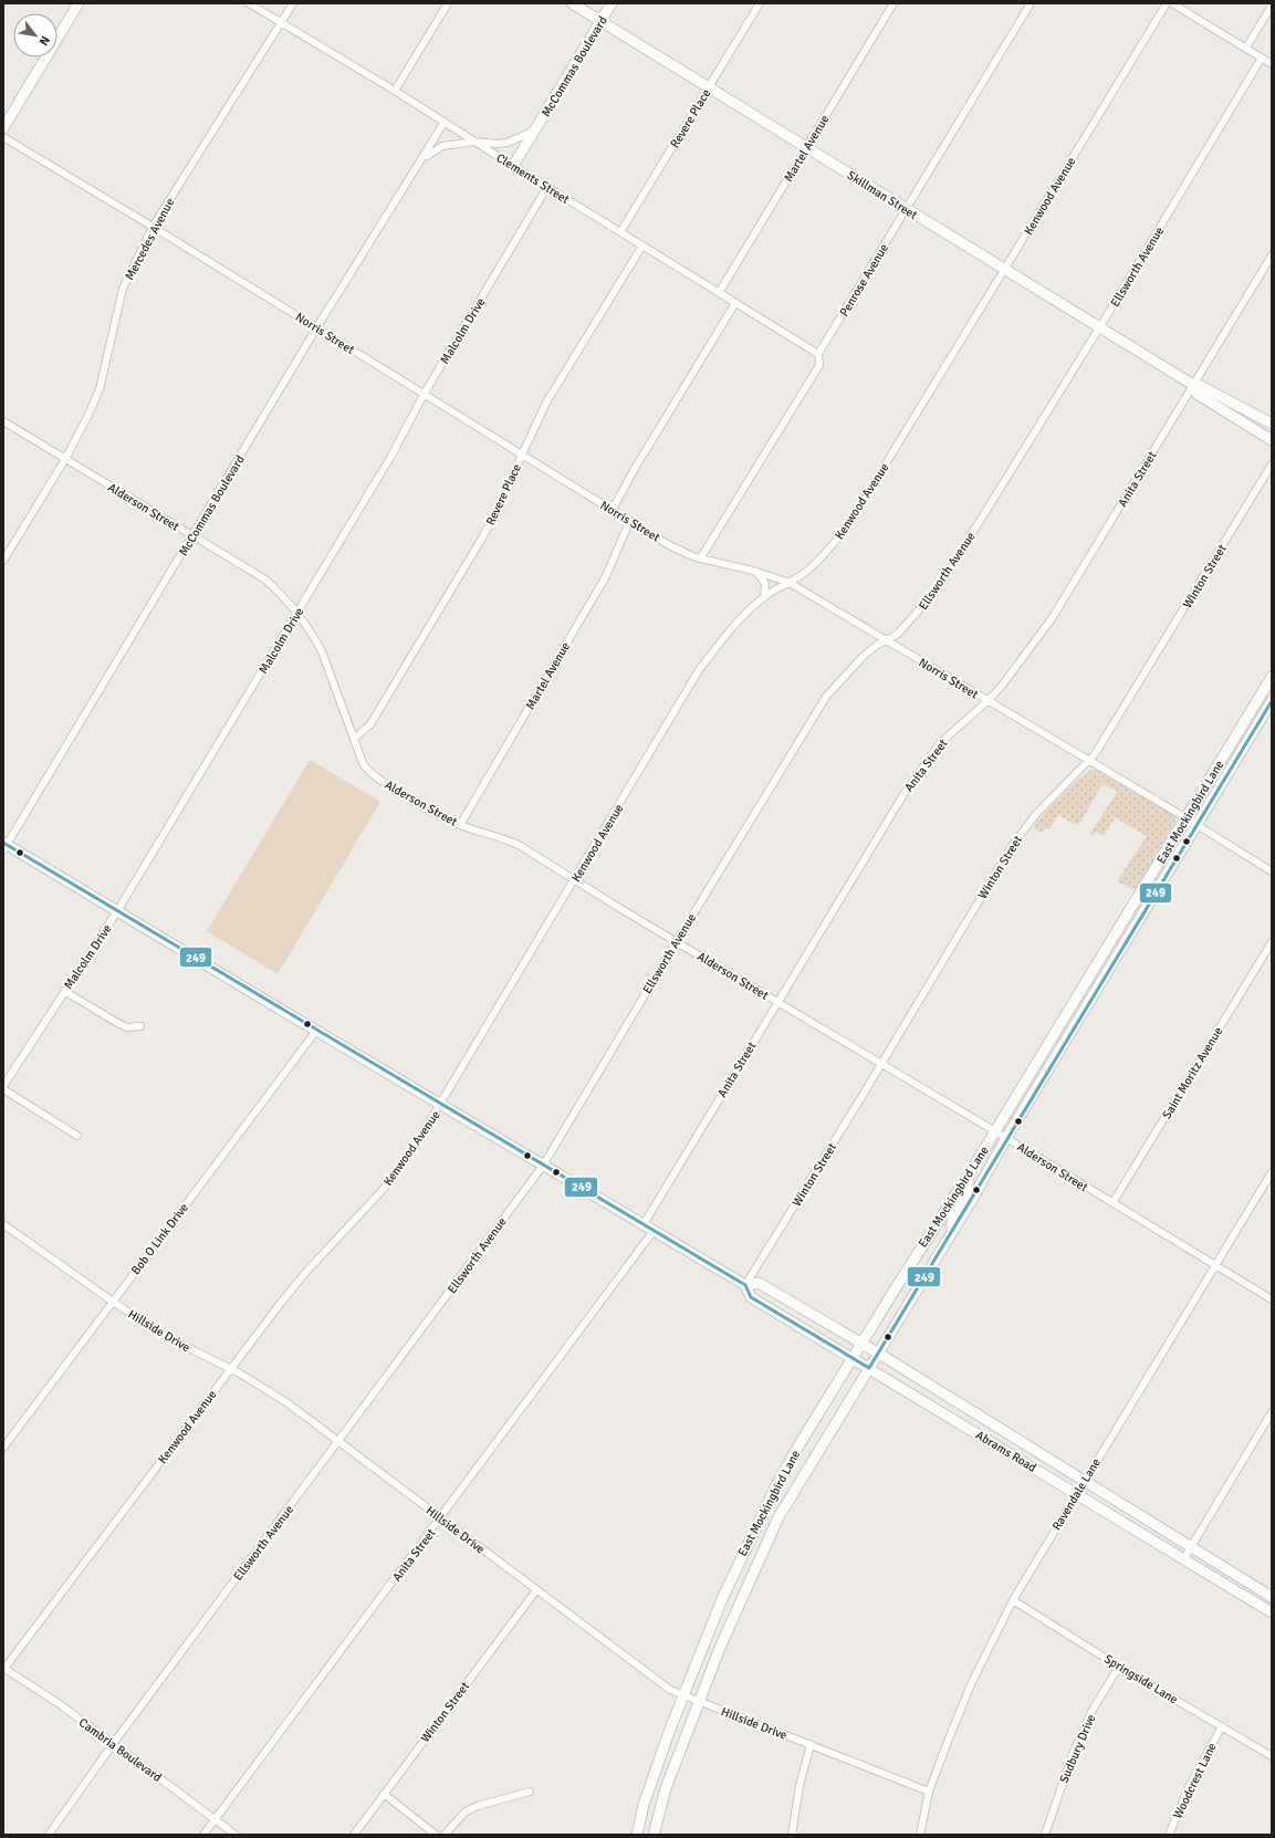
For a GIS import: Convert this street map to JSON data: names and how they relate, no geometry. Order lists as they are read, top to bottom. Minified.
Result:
{"streets":{"main road":["McCommas Boulevard","Skillman Street","East Mockingbird Lane","Abrams Road"],"street":["Revere Place","Martel Avenue","Clements Street","Kenwood Avenue","Mercedes Avenue","Ellsworth Avenue","Penrose Avenue","Malcolm Drive","Norris Street","Anita Street","Alderson Street","Winton Street","Saint Moritz Avenue","Bob O Link Drive","Hillside Drive","Ravendale Lane","Springside Lane","Sudbury Drive","Cambria Boulevard","Woodcrest Lane"]},"crossings":[["McCommas Boulevard","Clements Street"],["McCommas Boulevard","Skillman Street"],["McCommas Boulevard","Norris Street"],["McCommas Boulevard","Alderson Street"],["McCommas Boulevard","Abrams Road"],["Revere Place","Clements Street"],["Revere Place","Skillman Street"],["Revere Place","Norris Street"],["Revere Place","Alderson Street"],["Martel Avenue","Clements Street"],["Martel Avenue","Skillman Street"],["Martel Avenue","Norris Street"],["Martel Avenue","Alderson Street"],["Clements Street","Mercedes Avenue"],["Clements Street","Penrose Avenue"],["Clements Street","Malcolm Drive"],["Skillman Street","Kenwood Avenue"],["Skillman Street","Ellsworth Avenue"],["Skillman Street","Penrose Avenue"],["Skillman Street","Anita Street"],["Kenwood Avenue","Norris Street"],["Kenwood Avenue","Alderson Street"],["Kenwood Avenue","Hillside Drive"],["Kenwood Avenue","Abrams Road"],["Kenwood Avenue","Cambria Boulevard"],["Mercedes Avenue","Norris Street"],["Mercedes Avenue","Alderson Street"],["Ellsworth Avenue","Norris Street"],["Ellsworth Avenue","Alderson Street"],["Ellsworth Avenue","Hillside Drive"],["Ellsworth Avenue","Abrams Road"],["Ellsworth Avenue","Cambria Boulevard"],["Penrose Avenue","Norris Street"],["Malcolm Drive","Norris Street"],["Malcolm Drive","Alderson Street"],["Malcolm Drive","Abrams Road"],["Norris Street","Anita Street"],["Norris Street","Winton Street"],["Norris Street","East Mockingbird Lane"],["Anita Street","Alderson Street"],["Anita Street","Hillside Drive"],["Anita Street","Abrams Road"],["Anita Street","Cambria Boulevard"],["Alderson Street","Winton Street"],["Alderson Street","East Mockingbird Lane"],["Alderson Street","Saint Moritz Avenue"],["Alderson Street","Ravendale Lane"],["Winton Street","Hillside Drive"],["Winton Street","Abrams Road"],["East Mockingbird Lane","Hillside Drive"],["East Mockingbird Lane","Abrams Road"],["Bob O Link Drive","Hillside Drive"],["Bob O Link Drive","Abrams Road"],["Hillside Drive","Ravendale Lane"],["Abrams Road","Ravendale Lane"],["Ravendale Lane","Springside Lane"],["Springside Lane","Sudbury Drive"],["Springside Lane","Woodcrest Lane"]],"lines":["transit line 249"],"north":"bottom right"}
